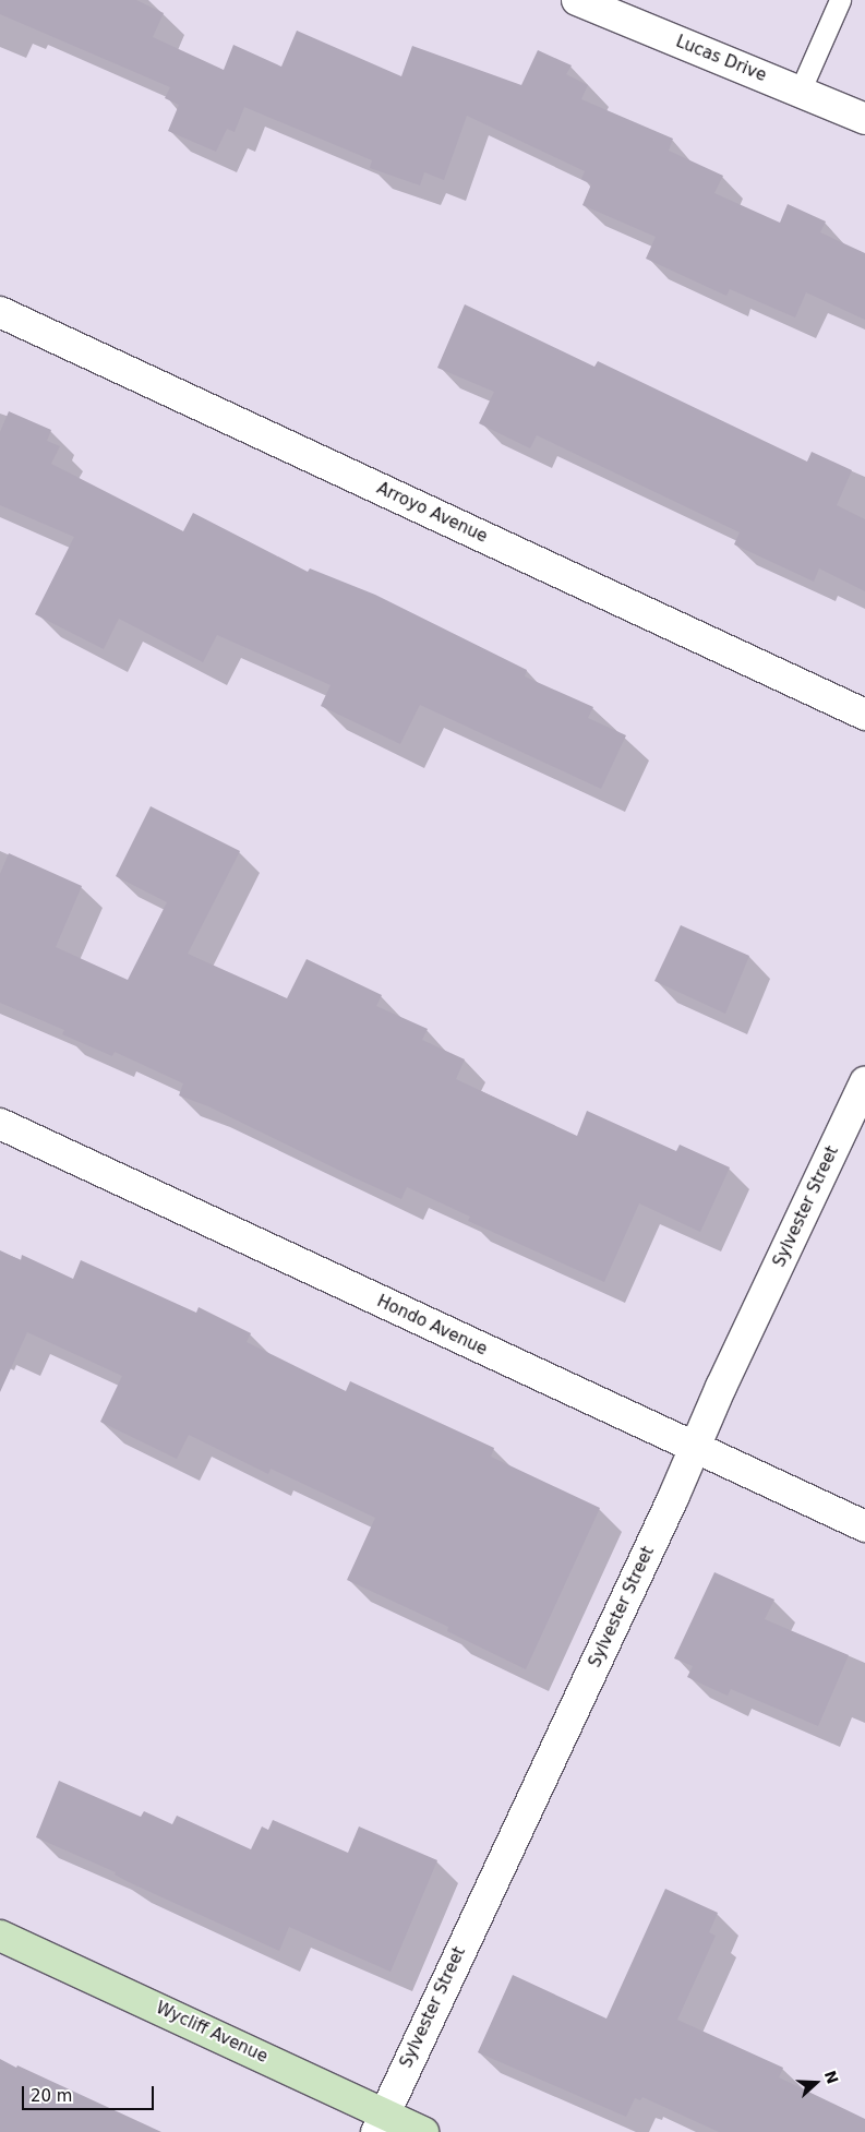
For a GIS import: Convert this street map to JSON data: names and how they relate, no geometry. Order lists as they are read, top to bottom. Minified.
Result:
{"streets":{"main road":["Wycliff Avenue"],"street":["Lucas Drive","Arroyo Avenue","Sylvester Street","Hondo Avenue"]},"crossings":[["Sylvester Street","Hondo Avenue"],["Sylvester Street","Wycliff Avenue"]],"scale_bar":"20 m","north":"right"}
